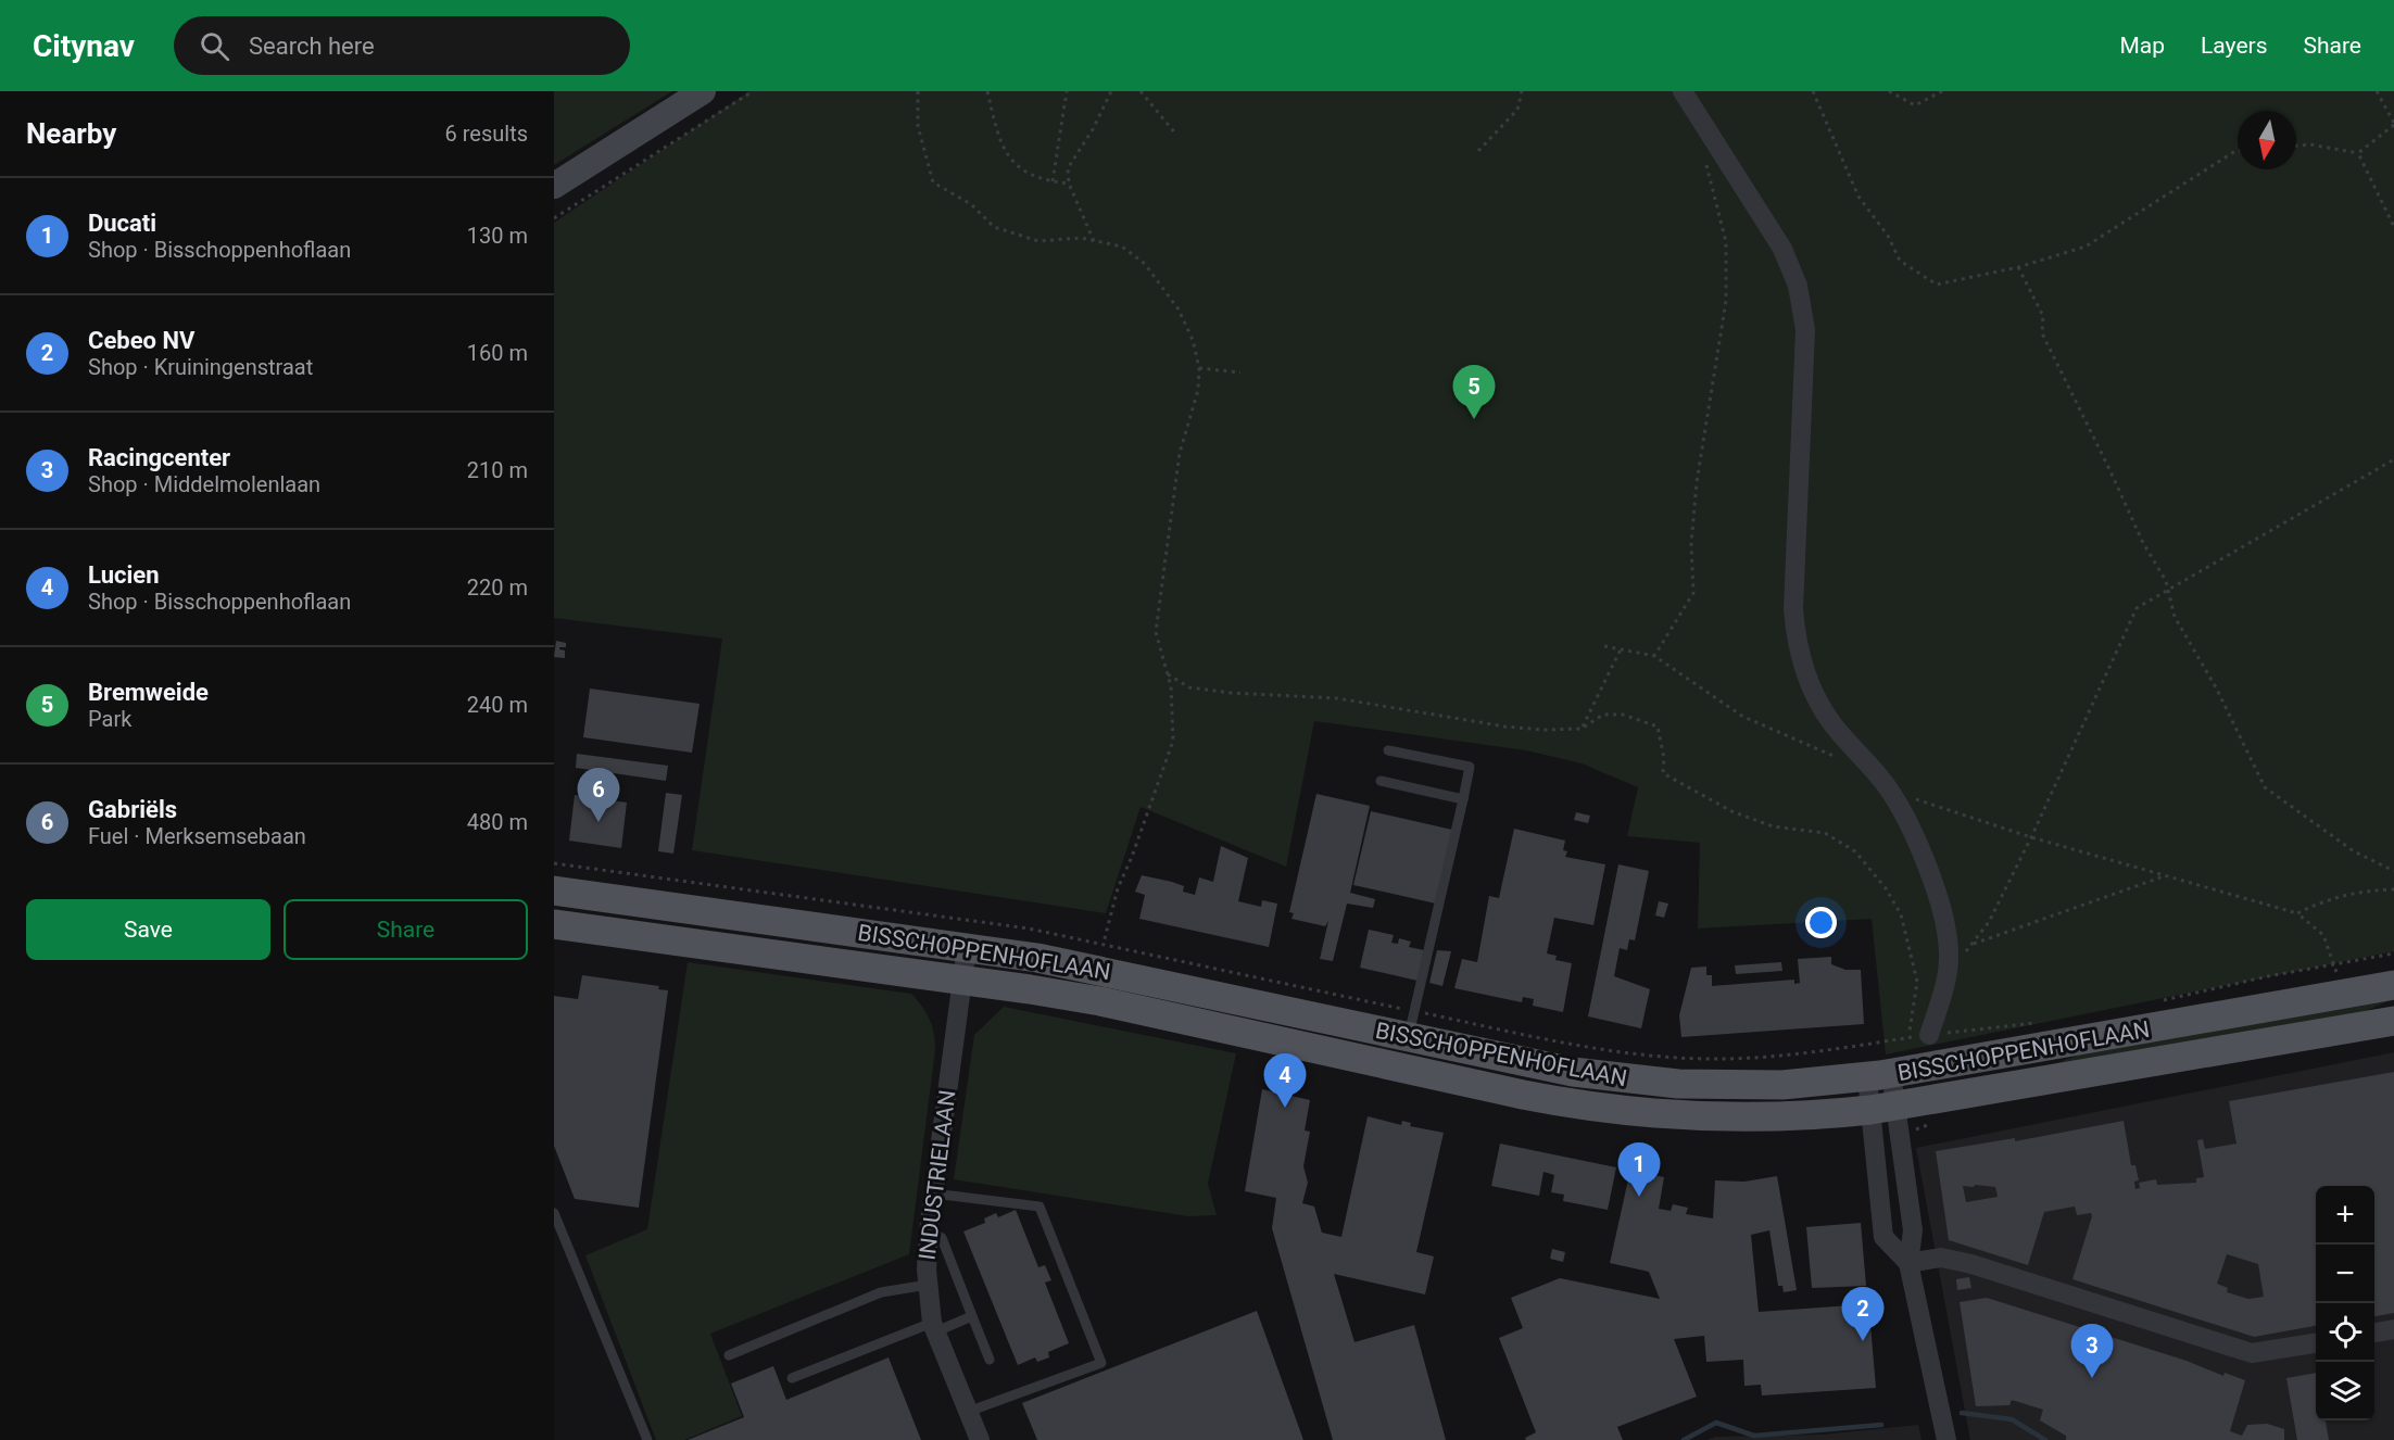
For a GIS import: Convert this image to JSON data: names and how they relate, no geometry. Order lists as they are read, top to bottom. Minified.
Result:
{"streets":{"main road":["BISSCHOPPENHOFLAAN"],"street":["INDUSTRIELAAN"]},"crossings":[["BISSCHOPPENHOFLAAN","INDUSTRIELAAN"]],"north":"bottom","page":{"header":"Citynav","search":"Search here","nav":["Map","Layers","Share"],"heading":["Nearby","6 results"],"list":[{"mark":"1","name":"Ducati","note":"Shop · Bisschoppenhoflaan","value":"130 m"},{"mark":"2","name":"Cebeo NV","note":"Shop · Kruiningenstraat","value":"160 m"},{"mark":"3","name":"Racingcenter","note":"Shop · Middelmolenlaan","value":"210 m"},{"mark":"4","name":"Lucien","note":"Shop · Bisschoppenhoflaan","value":"220 m"},{"mark":"5","name":"Bremweide","note":"Park","value":"240 m"},{"mark":"6","name":"Gabriëls","note":"Fuel · Merksemsebaan","value":"480 m"}],"pins":["5","6","4","1","2","3"],"buttons":["Save","Share"],"map_buttons":["+","−"]}}
